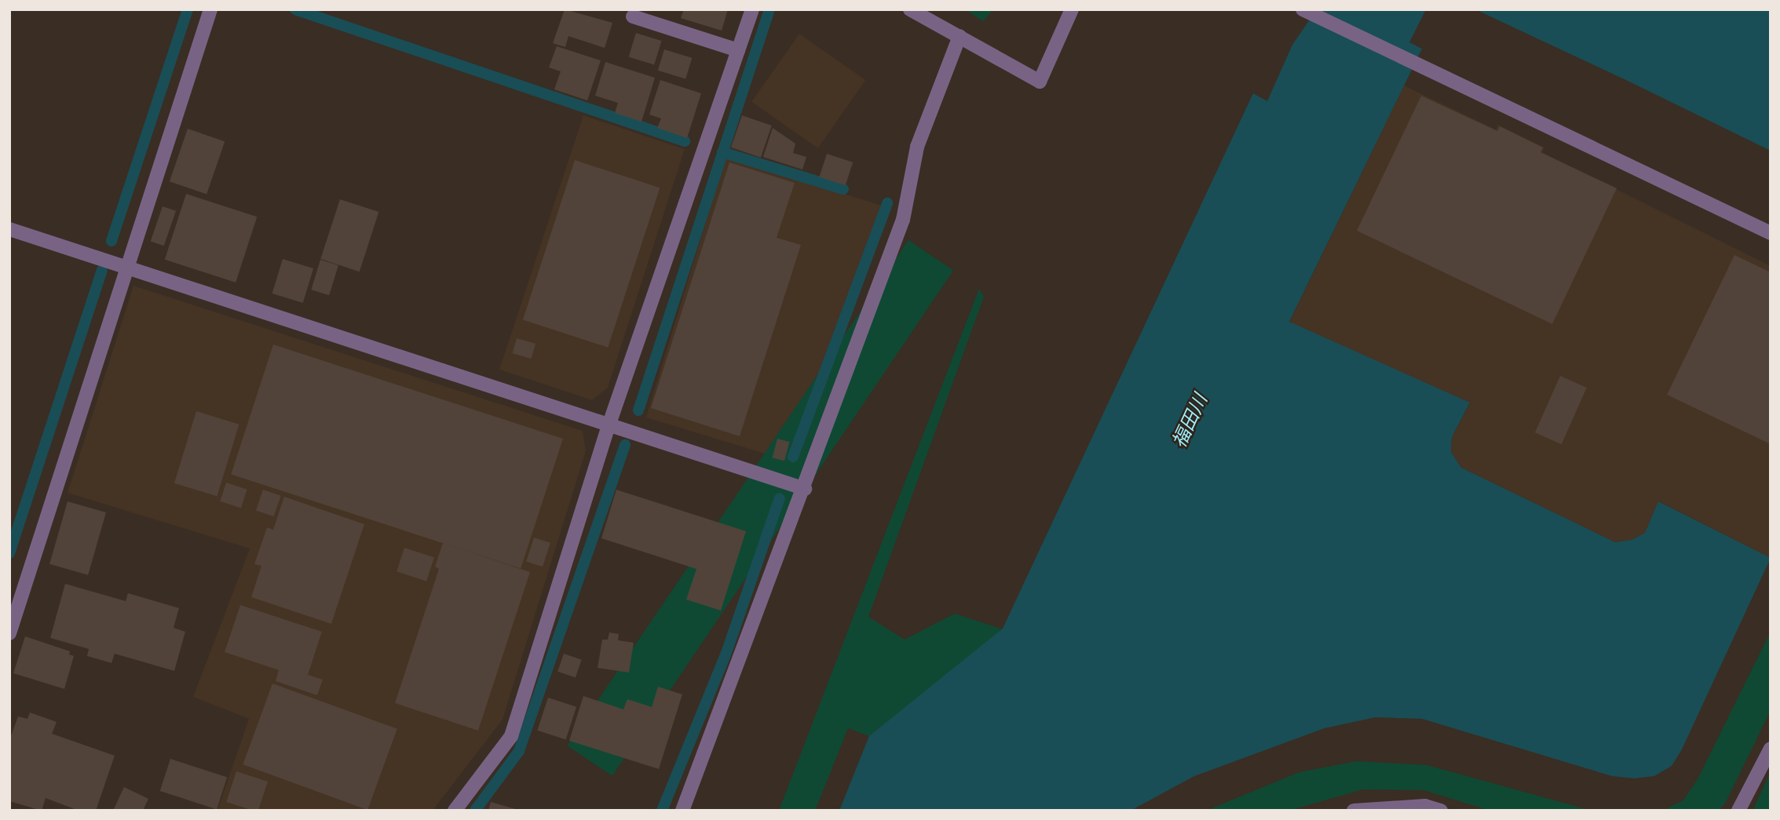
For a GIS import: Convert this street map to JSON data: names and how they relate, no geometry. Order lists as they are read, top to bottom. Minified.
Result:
{"water":["福田川"]}
